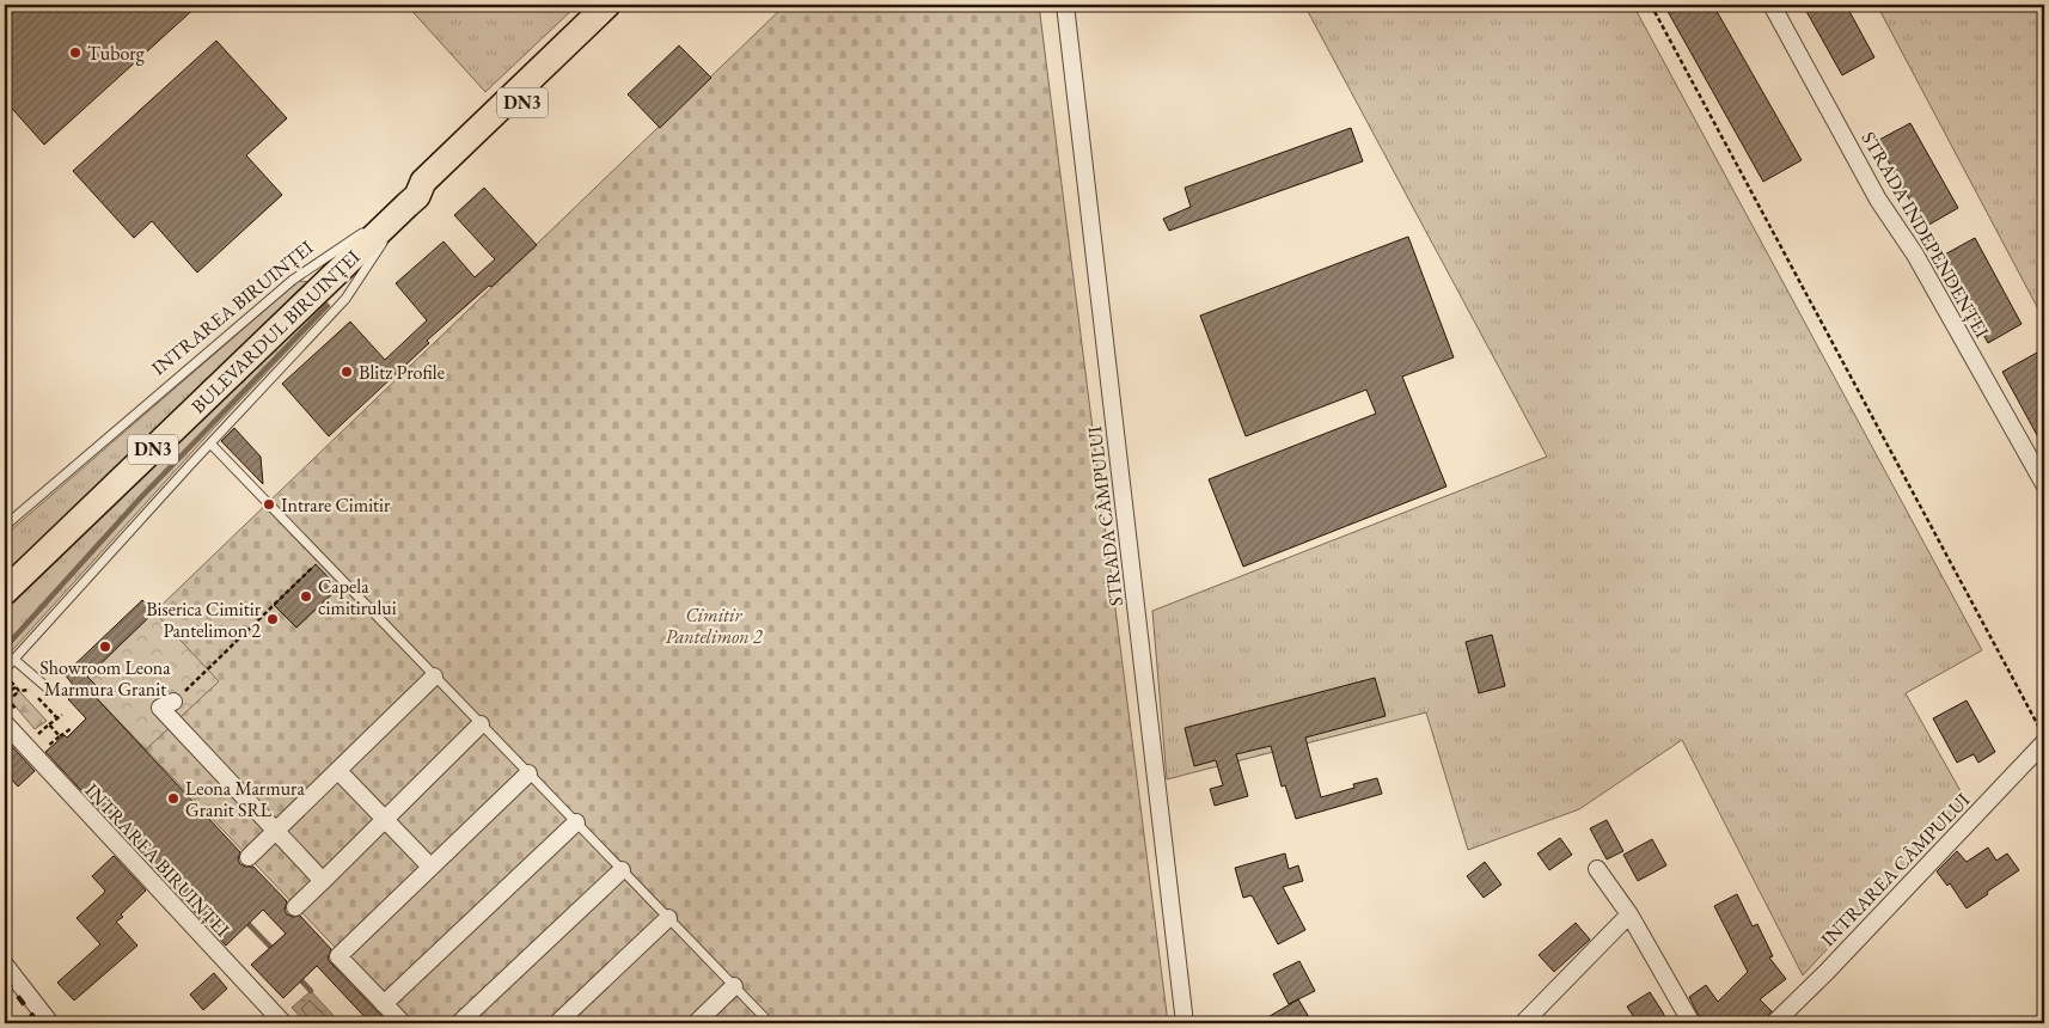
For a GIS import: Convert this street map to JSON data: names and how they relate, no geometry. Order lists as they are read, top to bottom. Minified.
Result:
{"streets":{"main road":["DN3","BULEVARDUL BIRUINȚEI"],"street":["STRADA INDEPENDENȚEI","INTRAREA BIRUINȚEI","STRADA CÂMPULUI","INTRAREA CÂMPULUI"]},"crossings":[["INTRAREA BIRUINȚEI","BULEVARDUL BIRUINȚEI"]],"parks":["Cimitir Pantelimon 2"],"places":["Tuborg","Blitz Profile","Intrare Cimitir","Capela cimitirului","Biserica Cimitir Pantelimon 2","Showroom Leona Marmura Granit","Leona Marmura Granit SRL"]}
